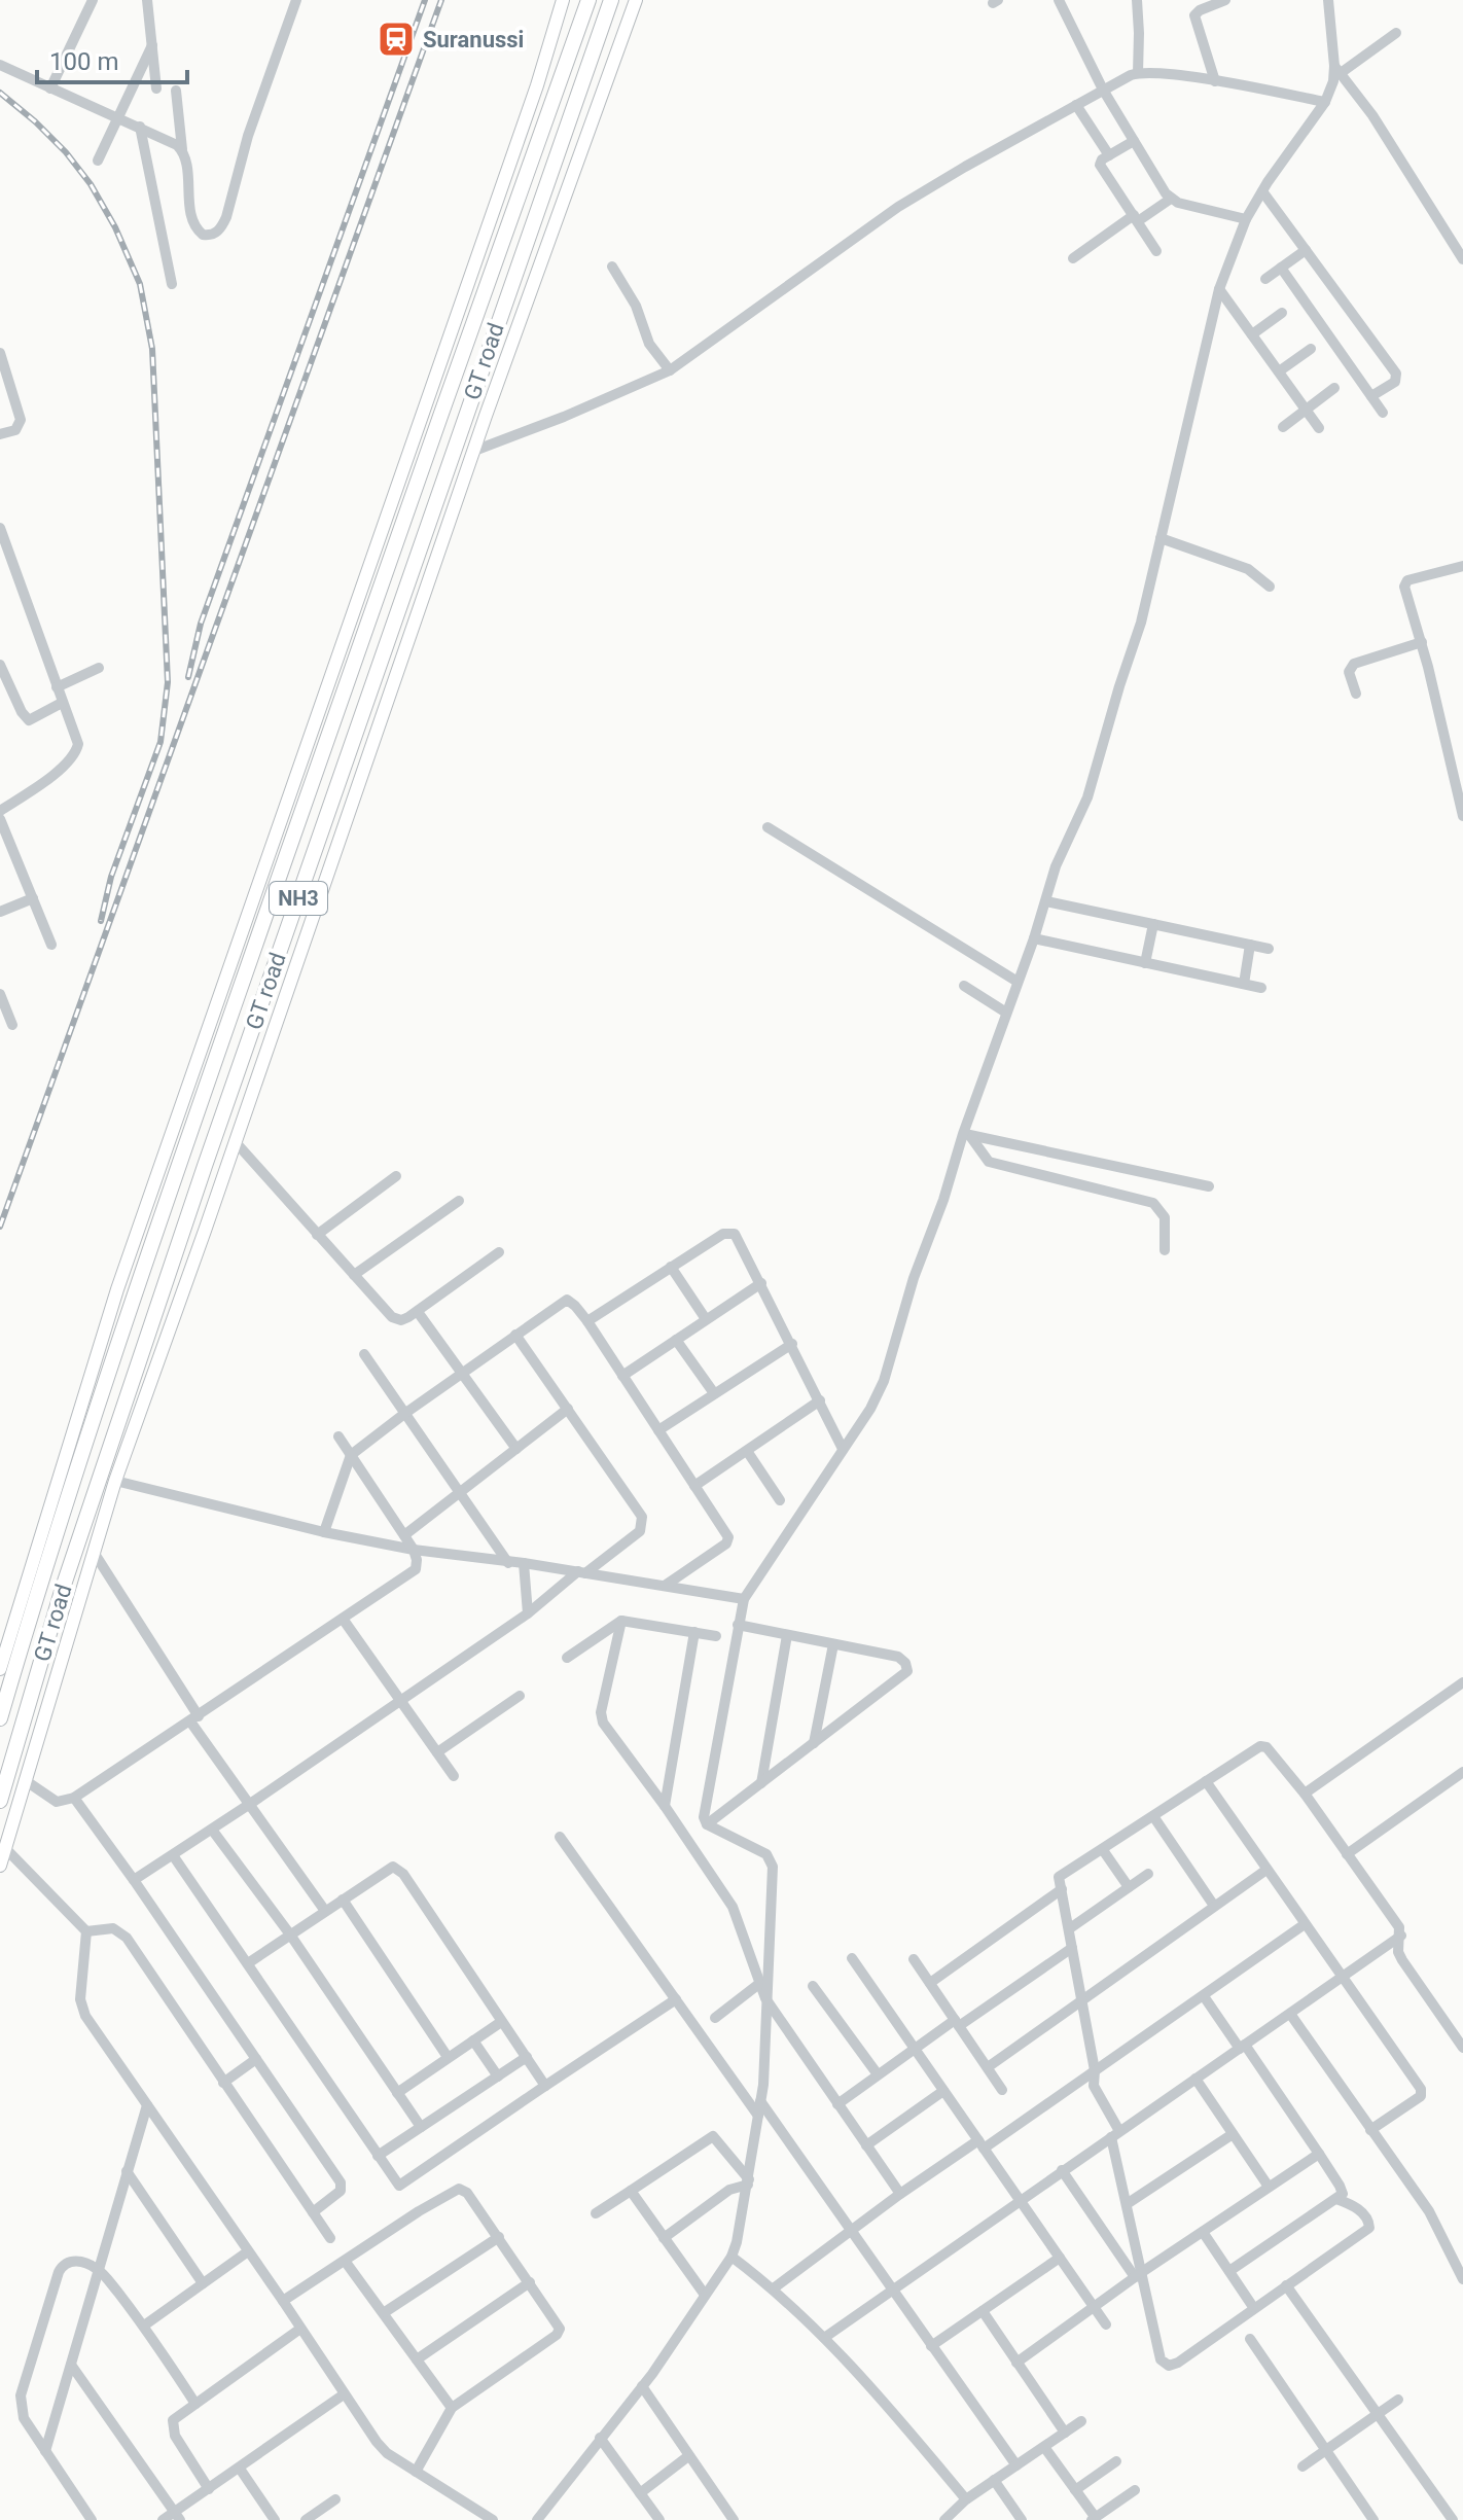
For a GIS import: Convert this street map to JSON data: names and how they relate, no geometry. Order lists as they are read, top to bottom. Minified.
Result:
{"streets":{"highway":["GT road","NH3"]},"places":{"station":["Suranussi"]},"scale_bar":"100 m"}
